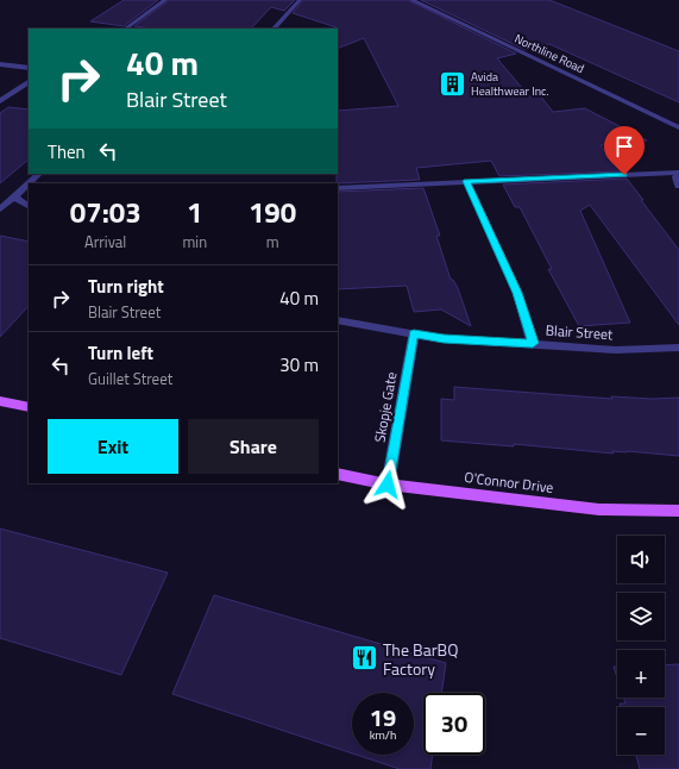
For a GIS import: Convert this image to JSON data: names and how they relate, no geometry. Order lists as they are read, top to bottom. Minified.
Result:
{"streets":{"main road":["O'Connor Drive"],"street":["Northline Road","Blair Street","Skopje Gate"]},"crossings":[["Blair Street","Skopje Gate"],["Skopje Gate","O'Connor Drive"]],"places":{"building":["Avida Healthwear Inc."],"restaurant":["The BarBQ Factory"]},"page":{"turn":["40 m","Blair Street"],"then":"Then","eta":["07:03","Arrival","1","min","190","m"],"list":[{"name":"Turn right","note":"Blair Street","value":"40 m"},{"name":"Turn left","note":"Guillet Street","value":"30 m"}],"buttons":["Exit","Share"],"map_buttons":["+","−"],"speed":"19 km/h","limit":"30"}}
